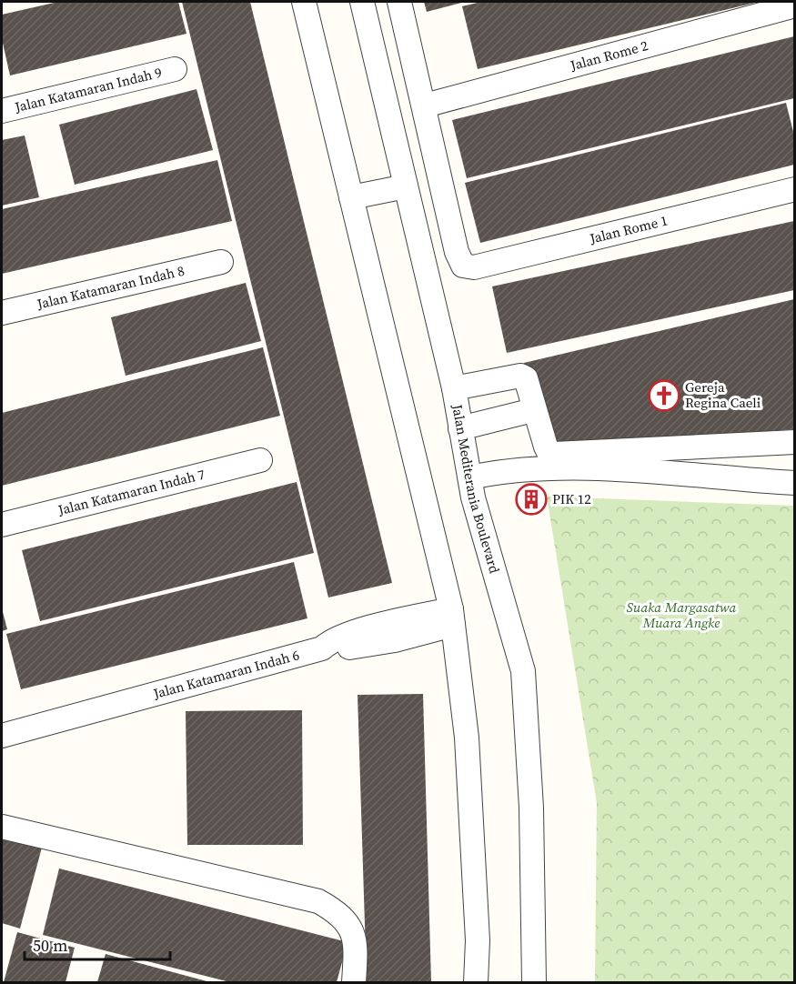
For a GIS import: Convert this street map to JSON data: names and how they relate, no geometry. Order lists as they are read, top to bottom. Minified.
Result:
{"streets":{"street":["Jalan Rome 2","Jalan Katamaran Indah 9","Jalan Rome 1","Jalan Katamaran Indah 8","Jalan Mediterania Boulevard","Jalan Katamaran Indah 7","Jalan Katamaran Indah 6"]},"crossings":[["Jalan Rome 2","Jalan Rome 1"]],"parks":["Suaka Margasatwa Muara Angke"],"places":{"church":["Gereja Regina Caeli"],"building":["PIK 12"]},"scale_bar":"50 m"}
